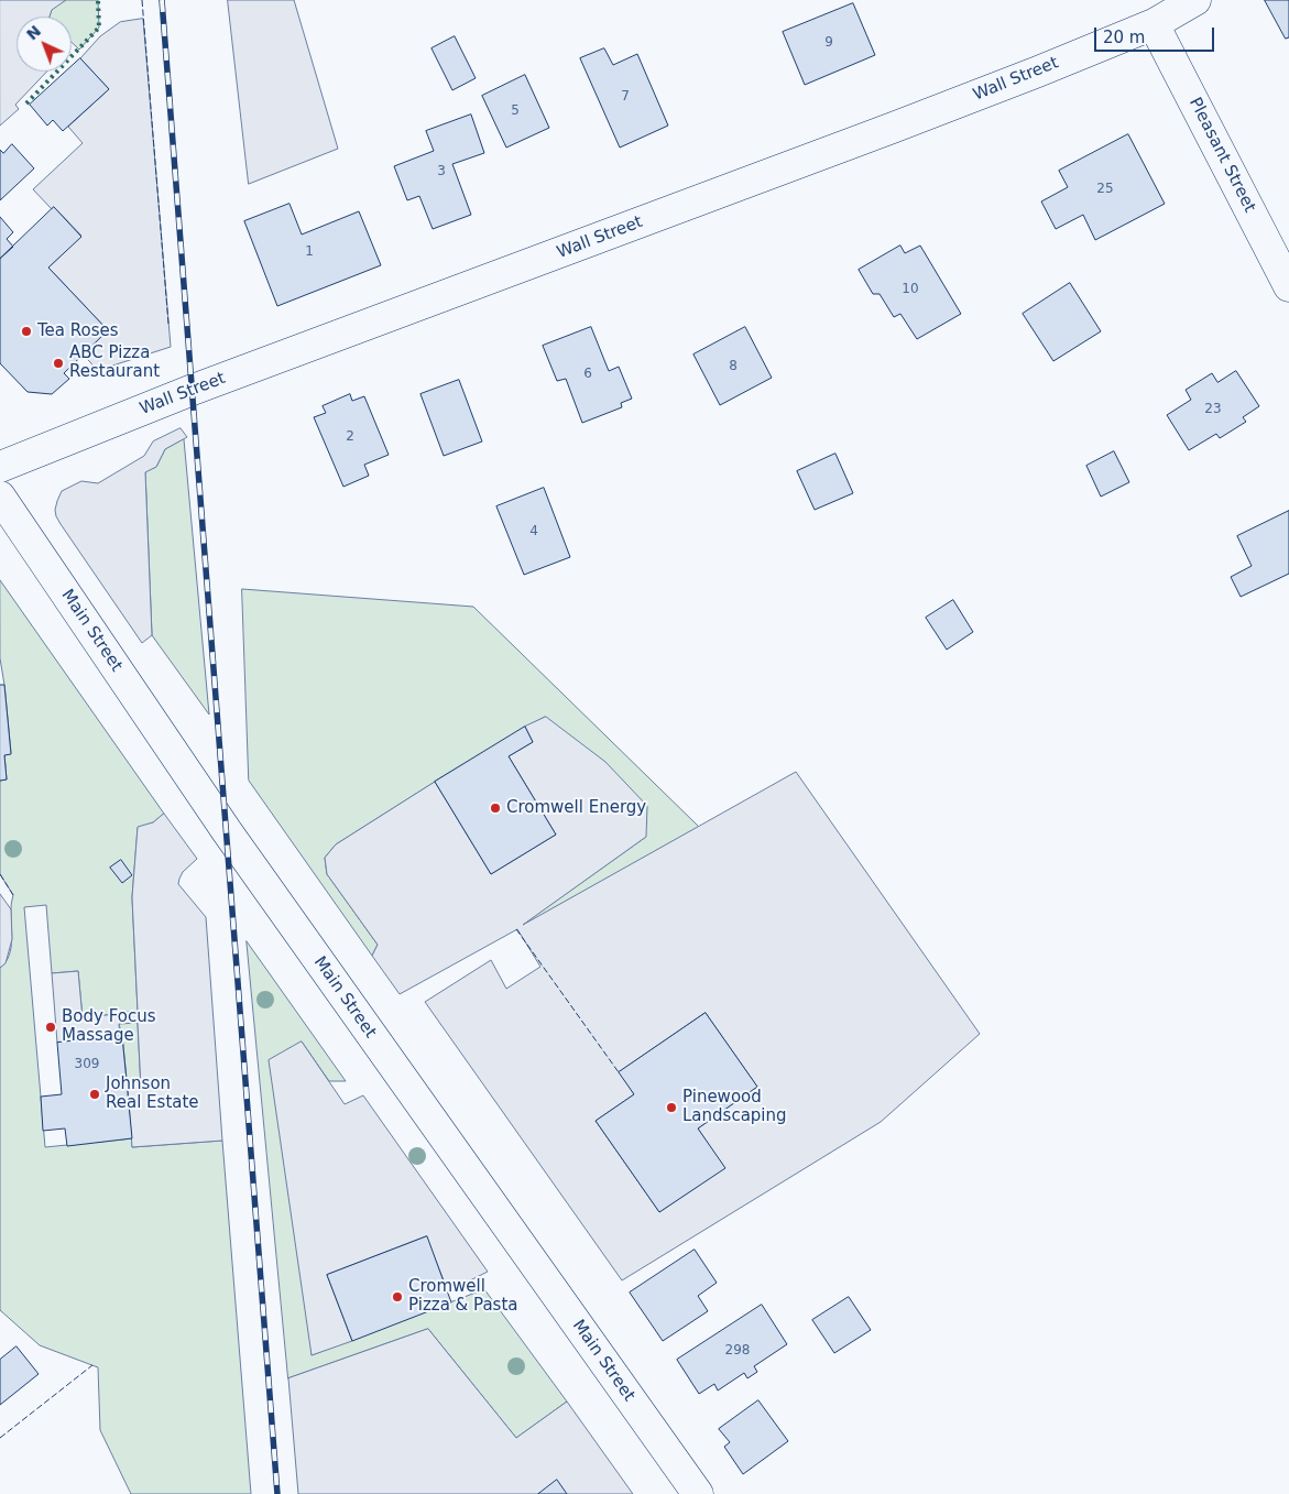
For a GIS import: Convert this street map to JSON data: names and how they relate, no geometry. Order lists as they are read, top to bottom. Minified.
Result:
{"streets":{"street":["Wall Street","Pleasant Street","Main Street"]},"crossings":[["Wall Street","Pleasant Street"]],"places":["Tea Roses","ABC Pizza Restaurant","Cromwell Energy","Body Focus Massage","Johnson Real Estate","Pinewood Landscaping","Cromwell Pizza & Pasta"],"house_numbers":["9","7","5","3","25","1","10","8","6","23","2","4","309","298"],"scale_bar":"20 m","north":"top left"}
